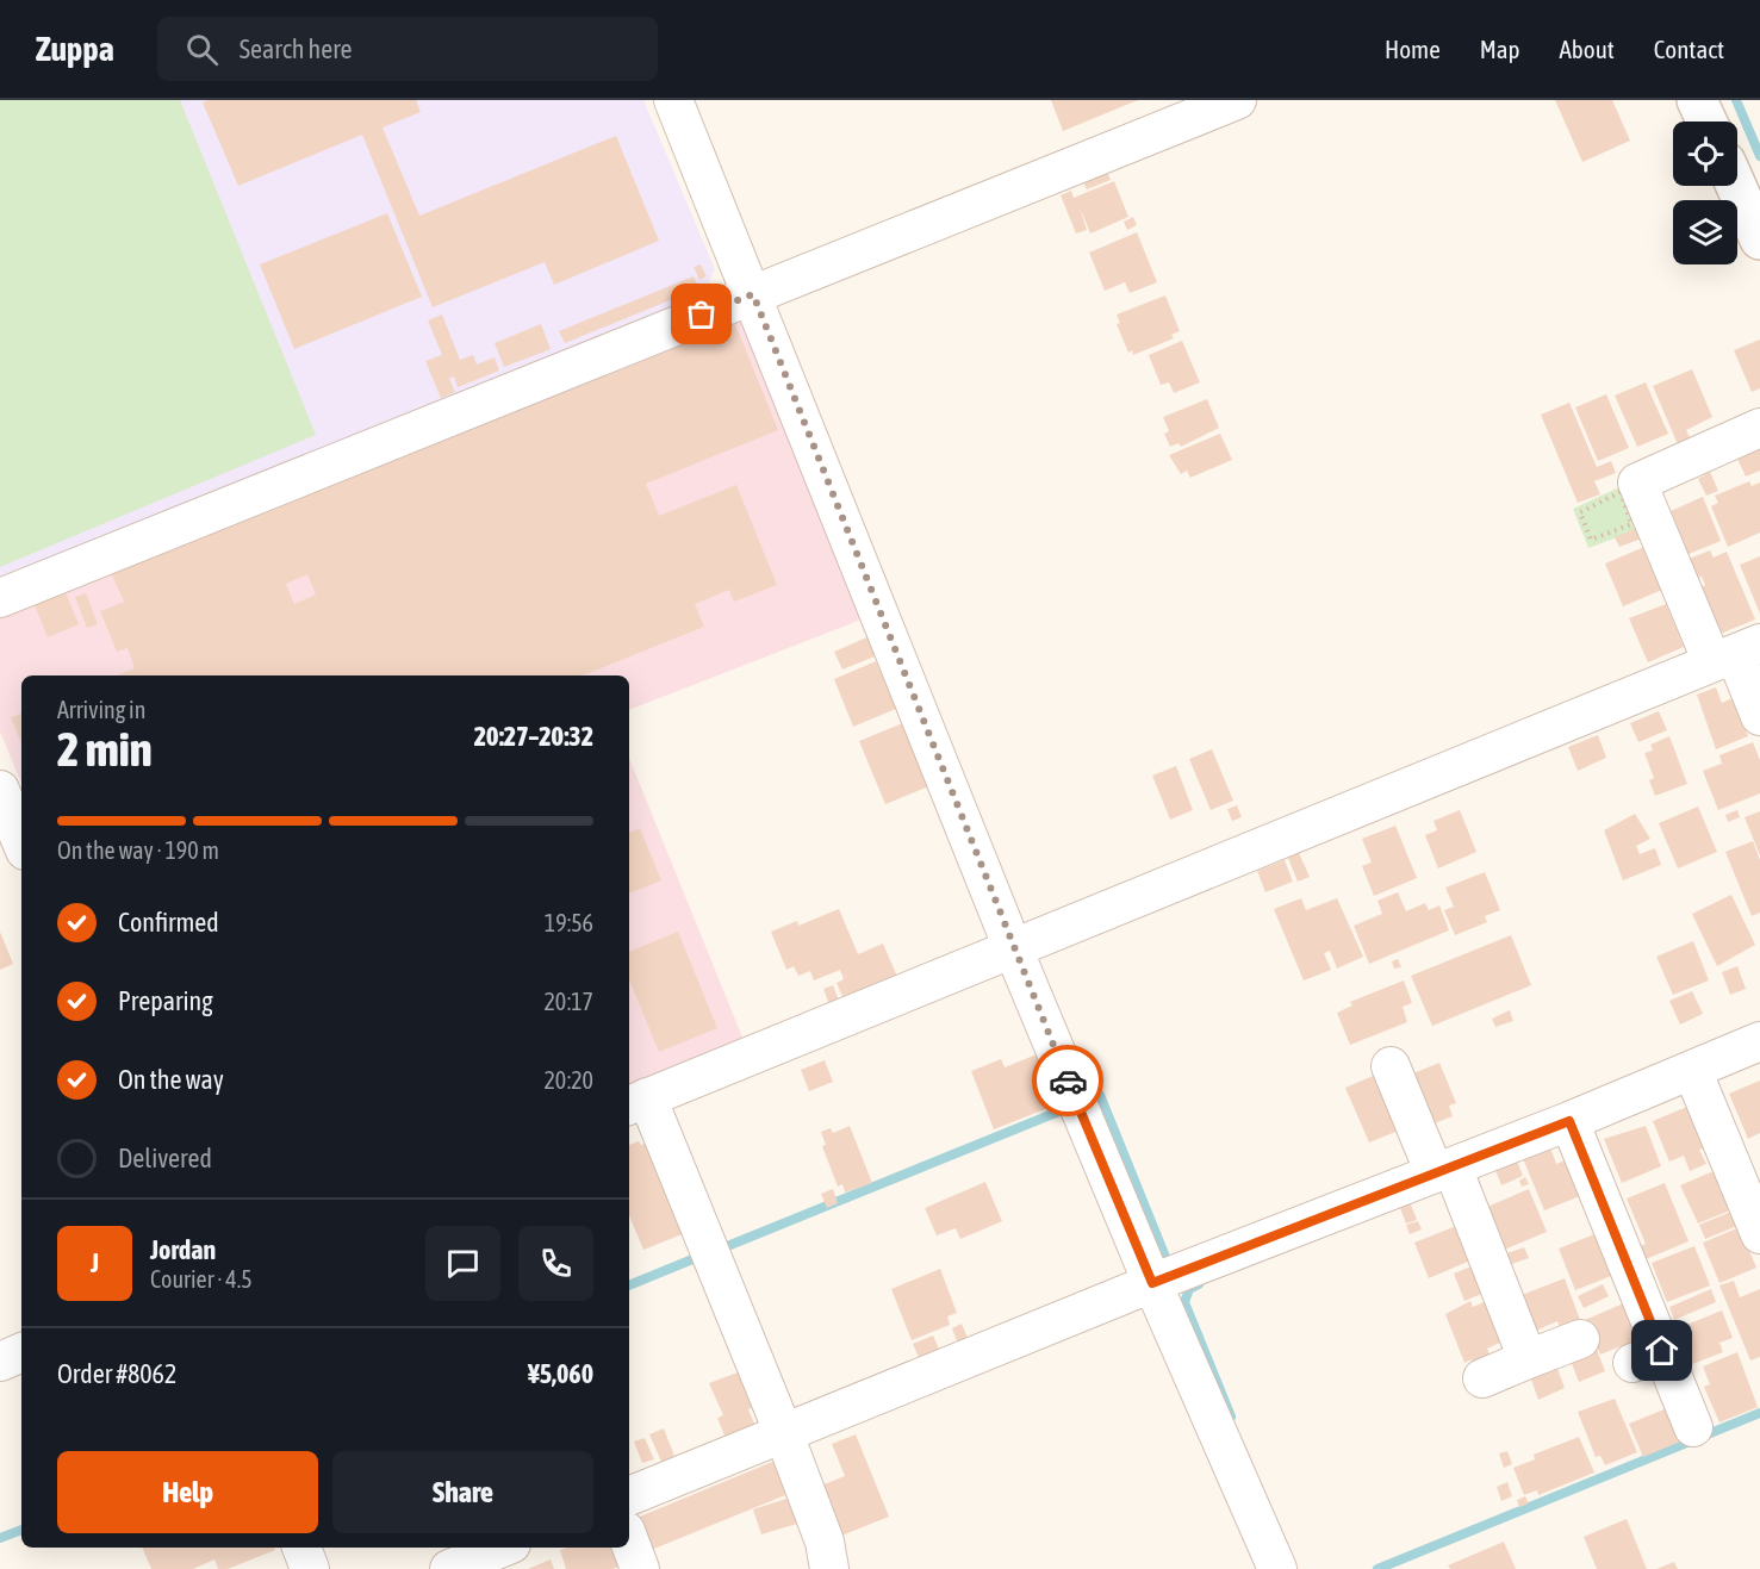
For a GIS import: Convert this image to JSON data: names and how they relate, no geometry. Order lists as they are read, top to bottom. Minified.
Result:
{"page":{"header":"Zuppa","search":"Search here","nav":["Home","Map","About","Contact"],"heading":["2 min","Arriving in","20:27–20:32"],"panel":["Jordan","Courier · 4.5","Order #8062","¥5,060"],"bar":"On the way · 190 m","list":[["Confirmed","19:56"],["Preparing","20:17"],["On the way","20:20"],"Delivered"],"round":"J","buttons":["Help","Share"]}}
